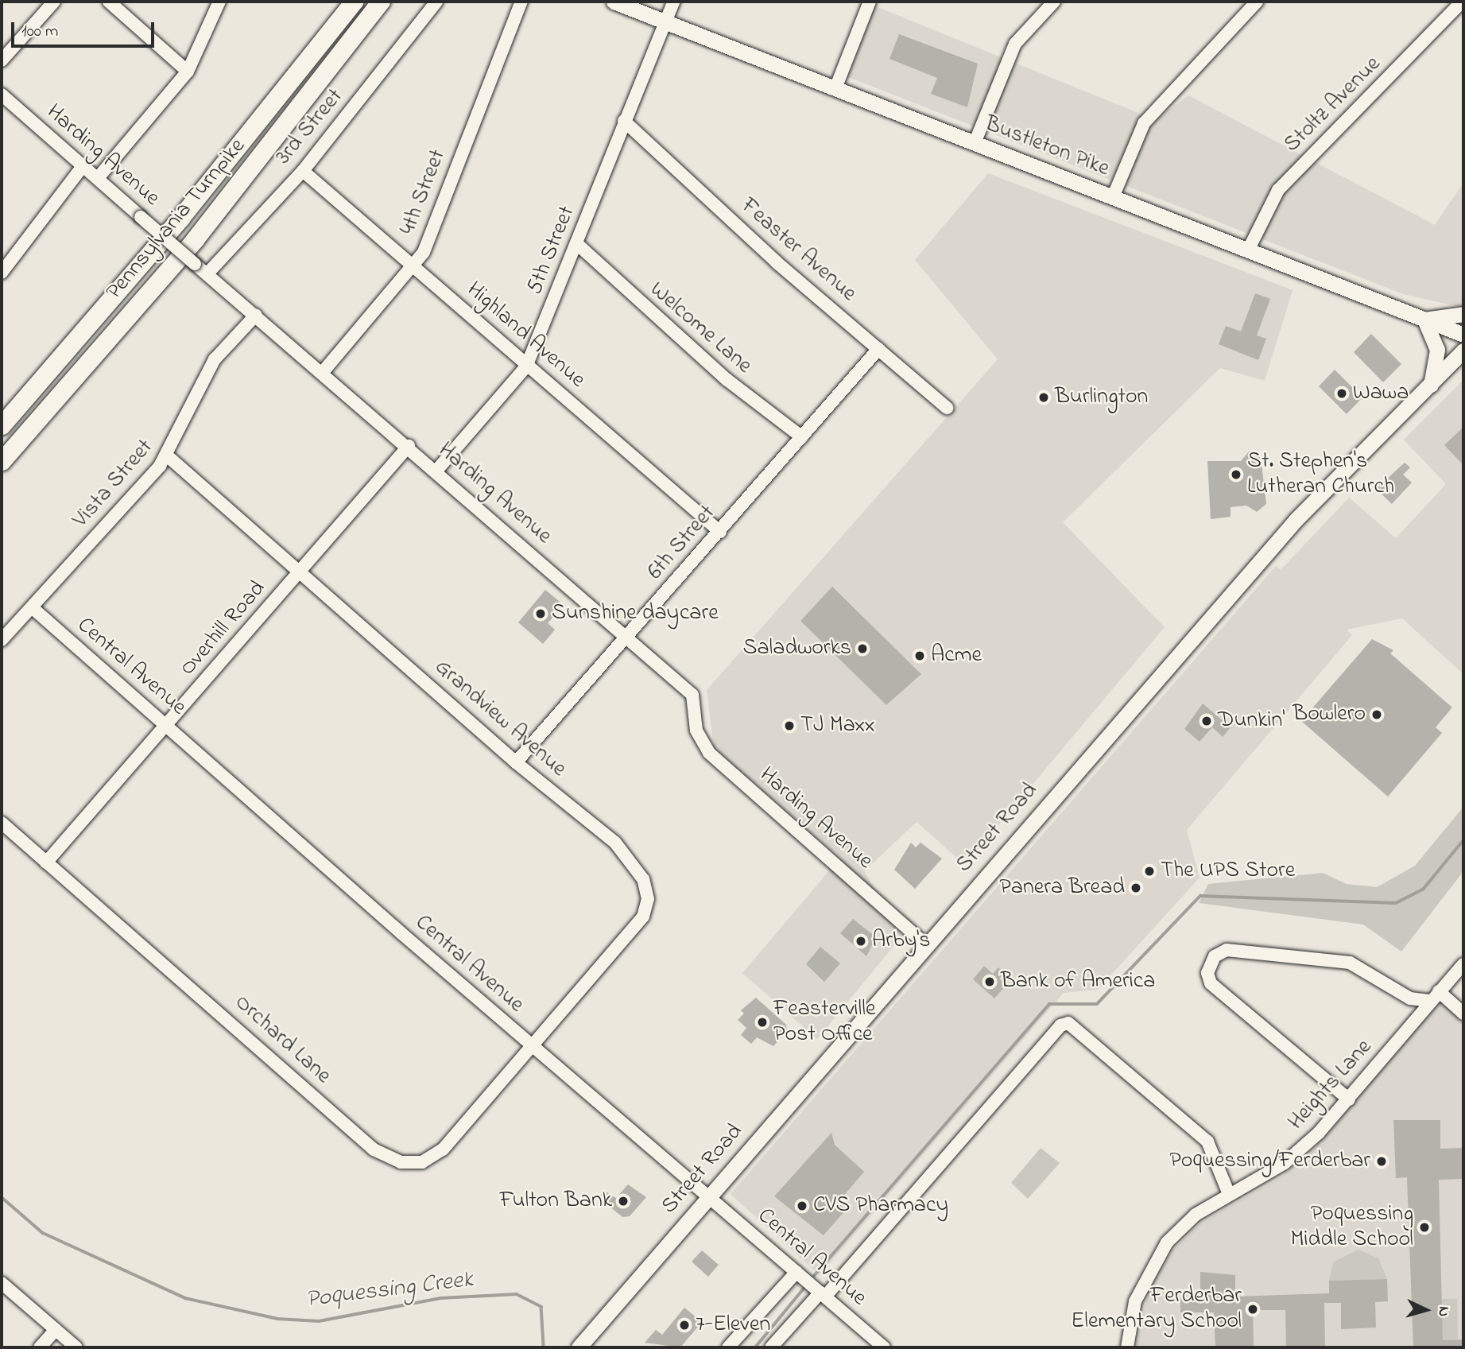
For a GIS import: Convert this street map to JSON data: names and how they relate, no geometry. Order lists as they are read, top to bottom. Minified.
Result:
{"streets":{"highway":["Pennsylvania Turnpike"],"main road":["Bustleton Pike","Street Road"],"street":["Stoltz Avenue","3rd Street","Harding Avenue","4th Street","5th Street","Feaster Avenue","Welcome Lane","Highland Avenue","Vista Street","6th Street","Overhill Road","Central Avenue","Grandview Avenue","Orchard Lane","Heights Lane"]},"crossings":[["Stoltz Avenue","Bustleton Pike"],["3rd Street","Harding Avenue"],["3rd Street","Highland Avenue"],["Bustleton Pike","5th Street"],["Harding Avenue","4th Street"],["Harding Avenue","5th Street"],["Harding Avenue","Vista Street"],["Harding Avenue","6th Street"],["Harding Avenue","Overhill Road"],["Harding Avenue","Street Road"],["4th Street","Highland Avenue"],["5th Street","Feaster Avenue"],["5th Street","Welcome Lane"],["5th Street","Highland Avenue"],["Feaster Avenue","6th Street"],["Welcome Lane","6th Street"],["Highland Avenue","6th Street"],["Vista Street","Central Avenue"],["Vista Street","Grandview Avenue"],["6th Street","Grandview Avenue"],["Overhill Road","Central Avenue"],["Overhill Road","Grandview Avenue"],["Overhill Road","Orchard Lane"],["Central Avenue","Grandview Avenue"],["Central Avenue","Street Road"],["Central Avenue","Orchard Lane"],["Grandview Avenue","Orchard Lane"]],"water":["Poquessing Creek"],"places":["Wawa","Burlington","St. Stephen's Lutheran Church","Sunshine daycare","Saladworks","Acme","Bowlero","Dunkin'","TJ Maxx","The UPS Store","Panera Bread","Arby's","Bank of America","Feasterville Post Office","Poquessing/Ferderbar","Fulton Bank","CVS Pharmacy","Poquessing Middle School","Ferderbar Elementary School","7-Eleven"],"scale_bar":"100 m","north":"right"}
